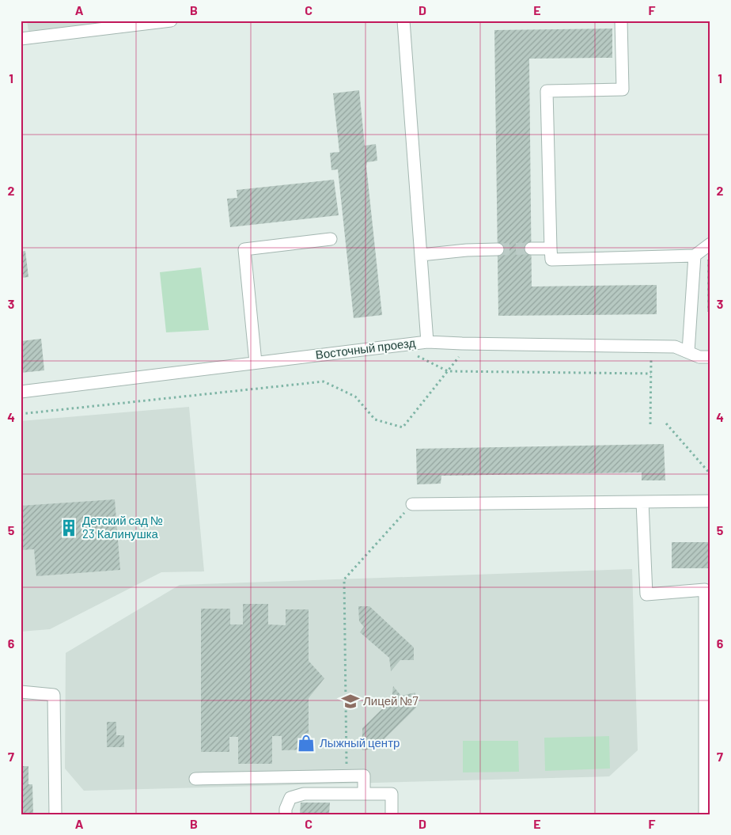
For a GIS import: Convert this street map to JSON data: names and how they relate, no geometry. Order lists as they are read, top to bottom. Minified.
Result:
{"streets":{"street":["Восточный проезд"]},"places":{"building":["Детский сад № 23 Калинушка"],"school or university":["Лицей №7"],"shop":["Лыжный центр"]},"grid":{"columns":["A","B","C","D","E","F"],"rows":["1","2","3","4","5","6","7"]}}
